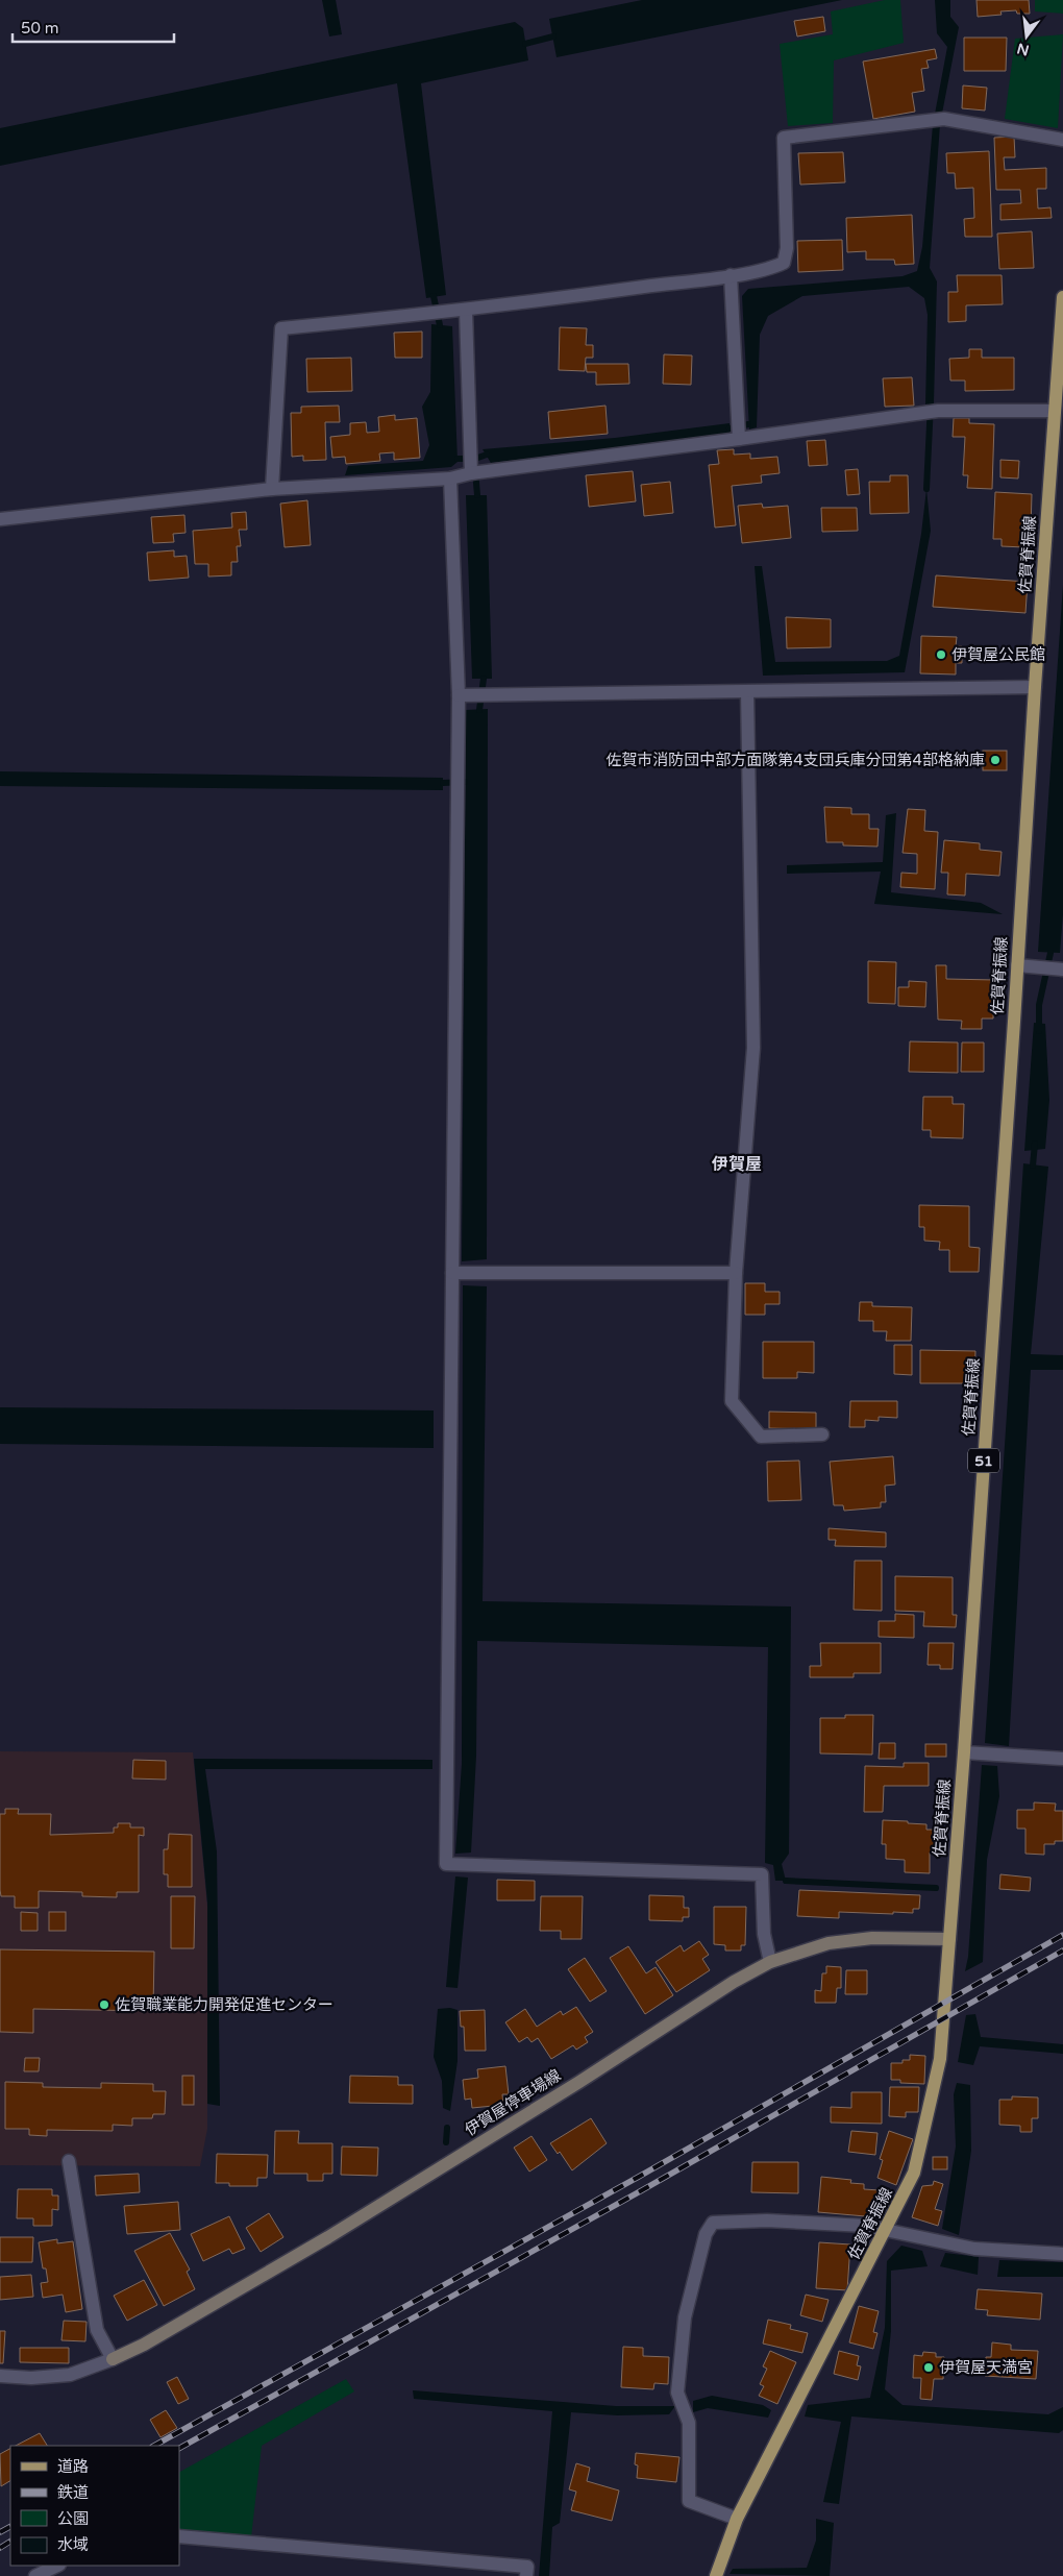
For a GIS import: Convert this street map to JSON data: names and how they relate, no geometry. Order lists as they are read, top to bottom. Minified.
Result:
{"streets":{"main road":["佐賀脊振線","51","伊賀屋停車場線"]},"crossings":[["佐賀脊振線","伊賀屋停車場線"]],"districts":["伊賀屋"],"places":["伊賀屋公民館","佐賀市消防団中部方面隊第4支団兵庫分団第4部格納庫","佐賀職業能力開発促進センター","伊賀屋天満宮"],"legend":["道路","鉄道","公園","水域"],"scale_bar":"50 m","north":"bottom"}
